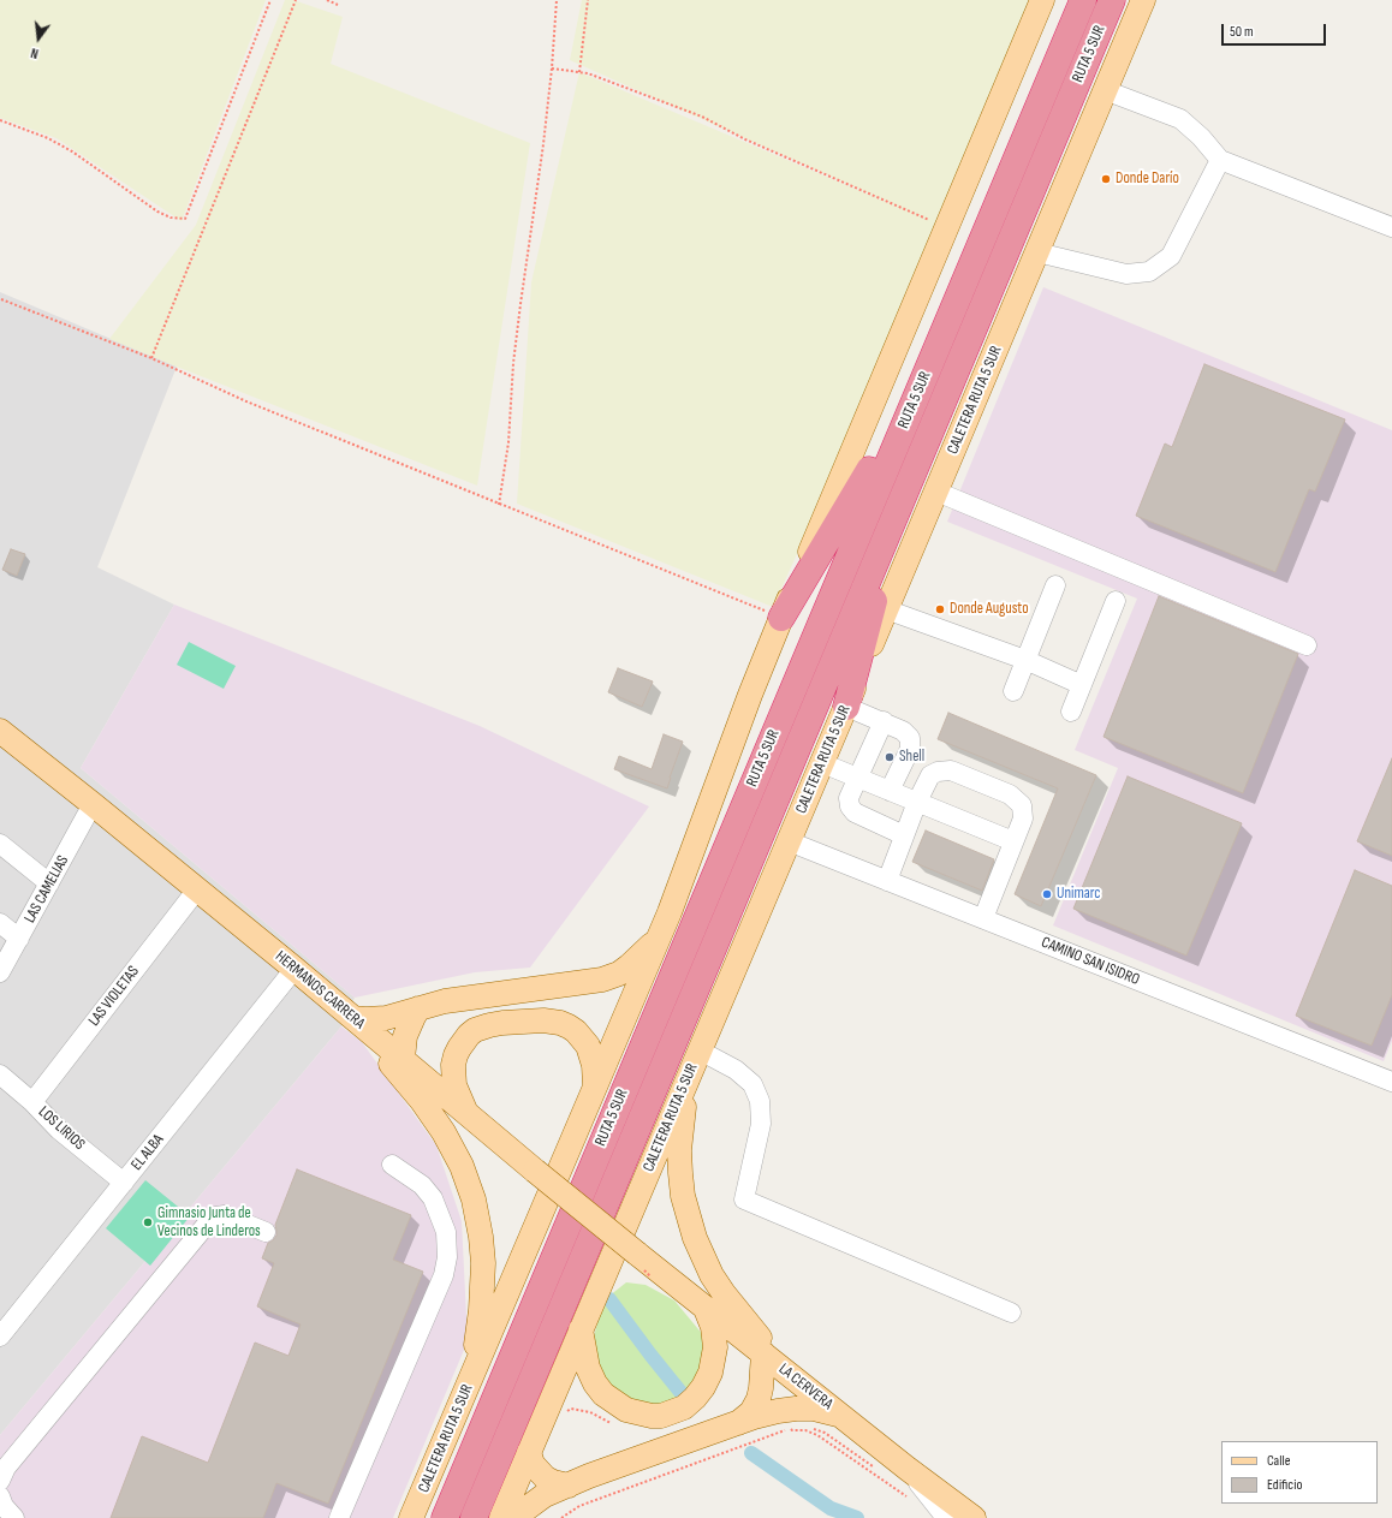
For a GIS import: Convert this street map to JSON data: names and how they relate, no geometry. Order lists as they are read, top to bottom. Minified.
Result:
{"streets":{"highway":["RUTA 5 SUR"],"main road":["CALETERA RUTA 5 SUR","HERMANOS CARRERA","LA CERVERA"],"street":["LAS CAMELIAS","CAMINO SAN ISIDRO","LAS VIOLETAS","LOS LIRIOS","EL ALBA"]},"crossings":[["CALETERA RUTA 5 SUR","CAMINO SAN ISIDRO"],["LAS CAMELIAS","HERMANOS CARRERA"],["HERMANOS CARRERA","LAS VIOLETAS"],["HERMANOS CARRERA","EL ALBA"],["HERMANOS CARRERA","LA CERVERA"],["LAS VIOLETAS","LOS LIRIOS"],["LOS LIRIOS","EL ALBA"]],"places":["Donde Darío","Donde Augusto","Shell","Unimarc","Gimnasio Junta de Vecinos de Linderos"],"legend":["Calle","Edificio"],"scale_bar":"50 m","north":"bottom"}
